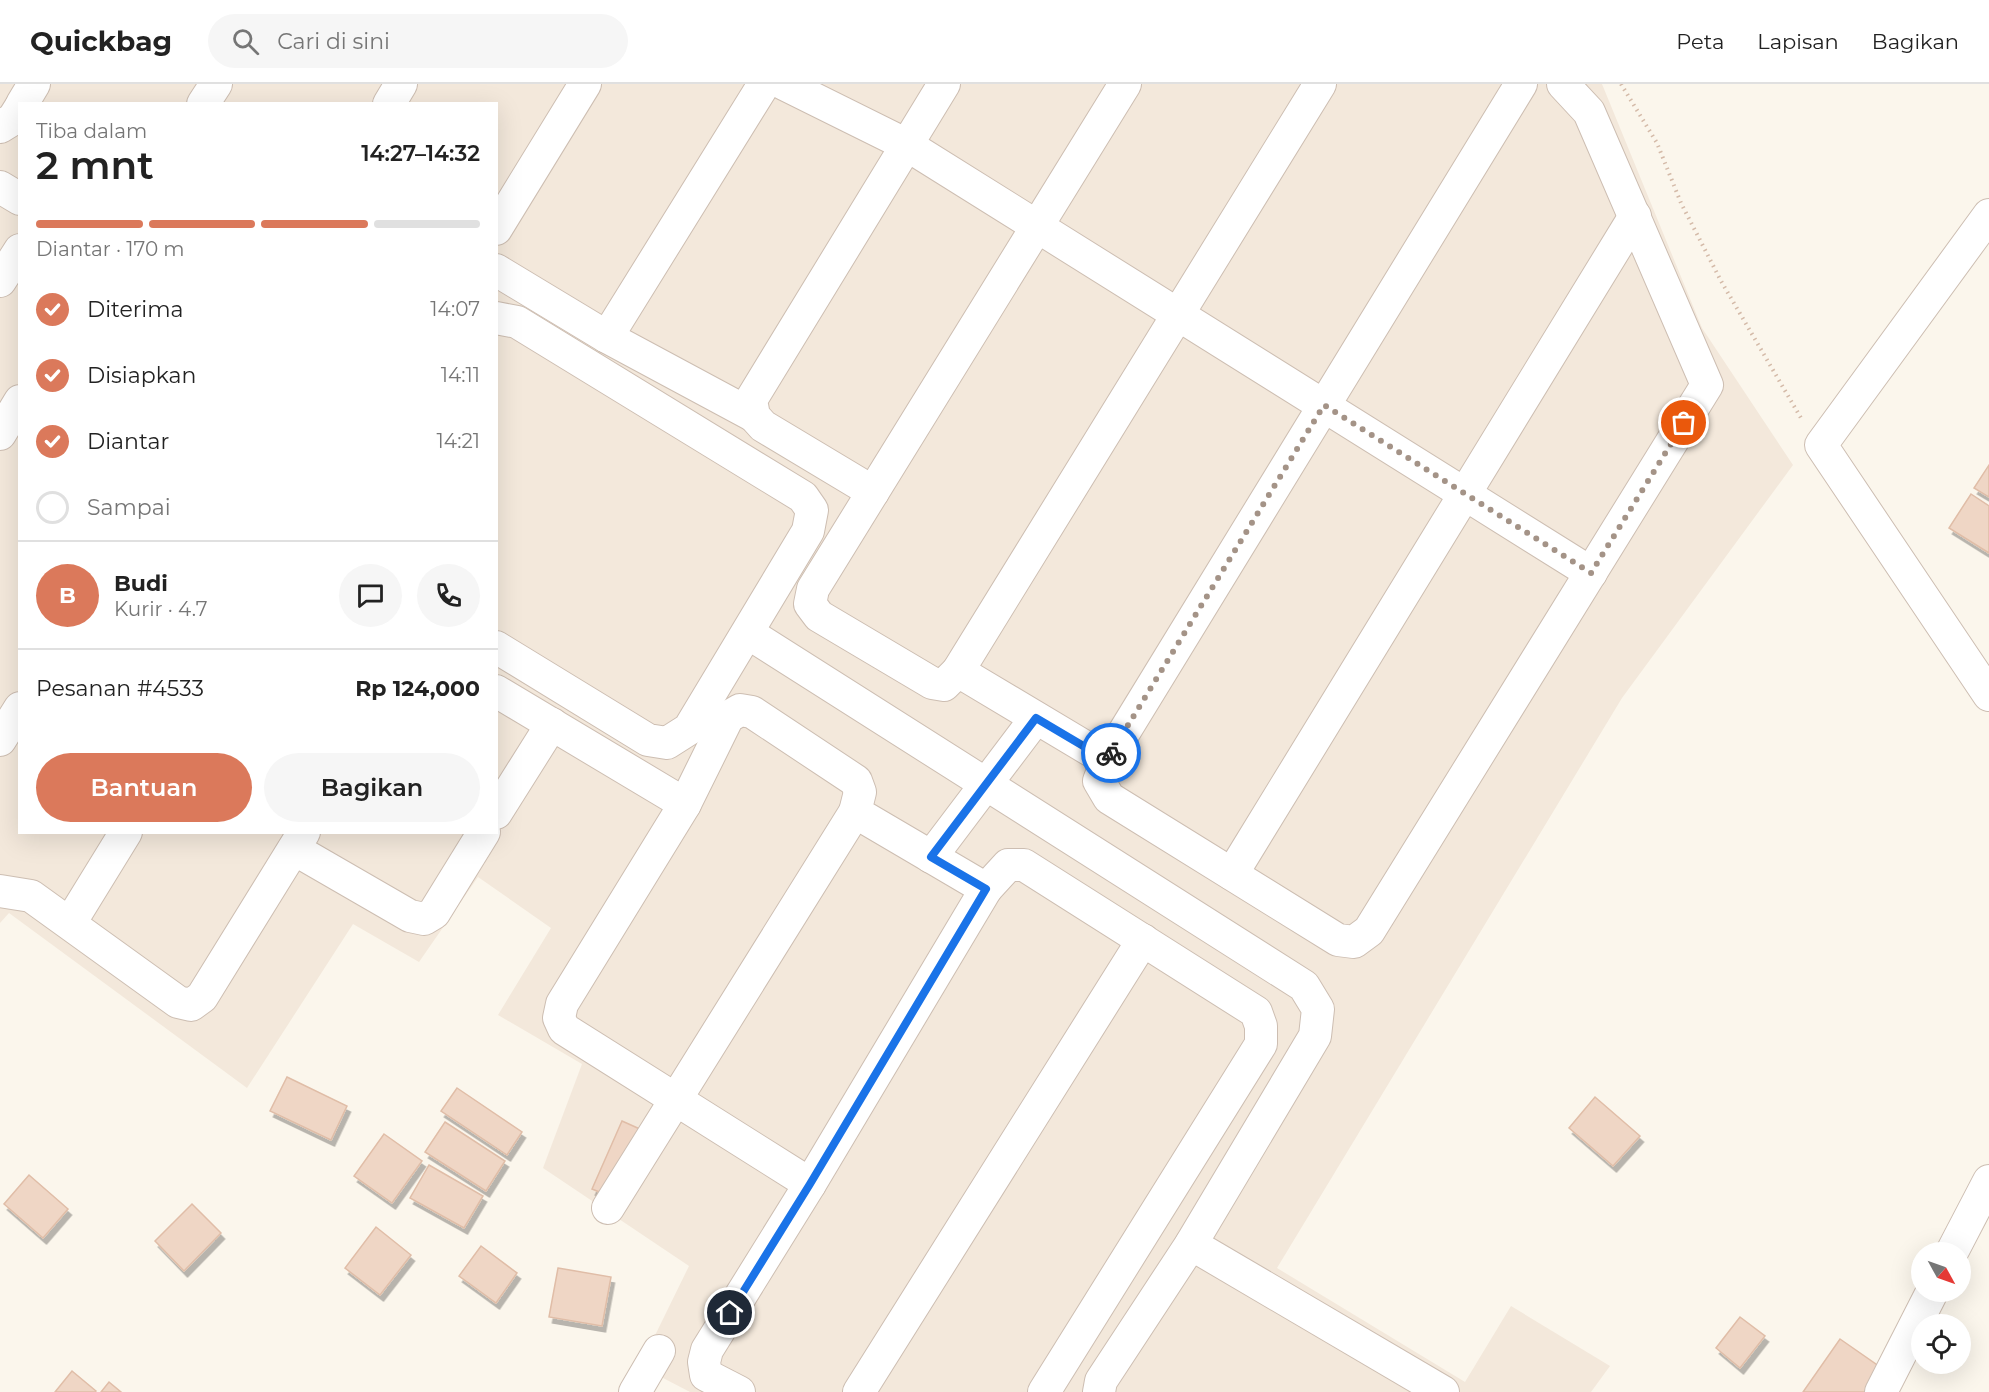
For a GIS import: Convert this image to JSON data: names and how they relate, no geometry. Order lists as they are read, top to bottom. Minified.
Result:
{"north":"bottom right","page":{"header":"Quickbag","search":"Cari di sini","nav":["Peta","Lapisan","Bagikan"],"heading":["2 mnt","Tiba dalam","14:27–14:32"],"panel":["Budi","Kurir · 4.7","Pesanan #4533","Rp 124,000"],"bar":"Diantar · 170 m","list":[["Diterima","14:07"],["Disiapkan","14:11"],["Diantar","14:21"],"Sampai"],"round":"B","buttons":["Bantuan","Bagikan"]}}
